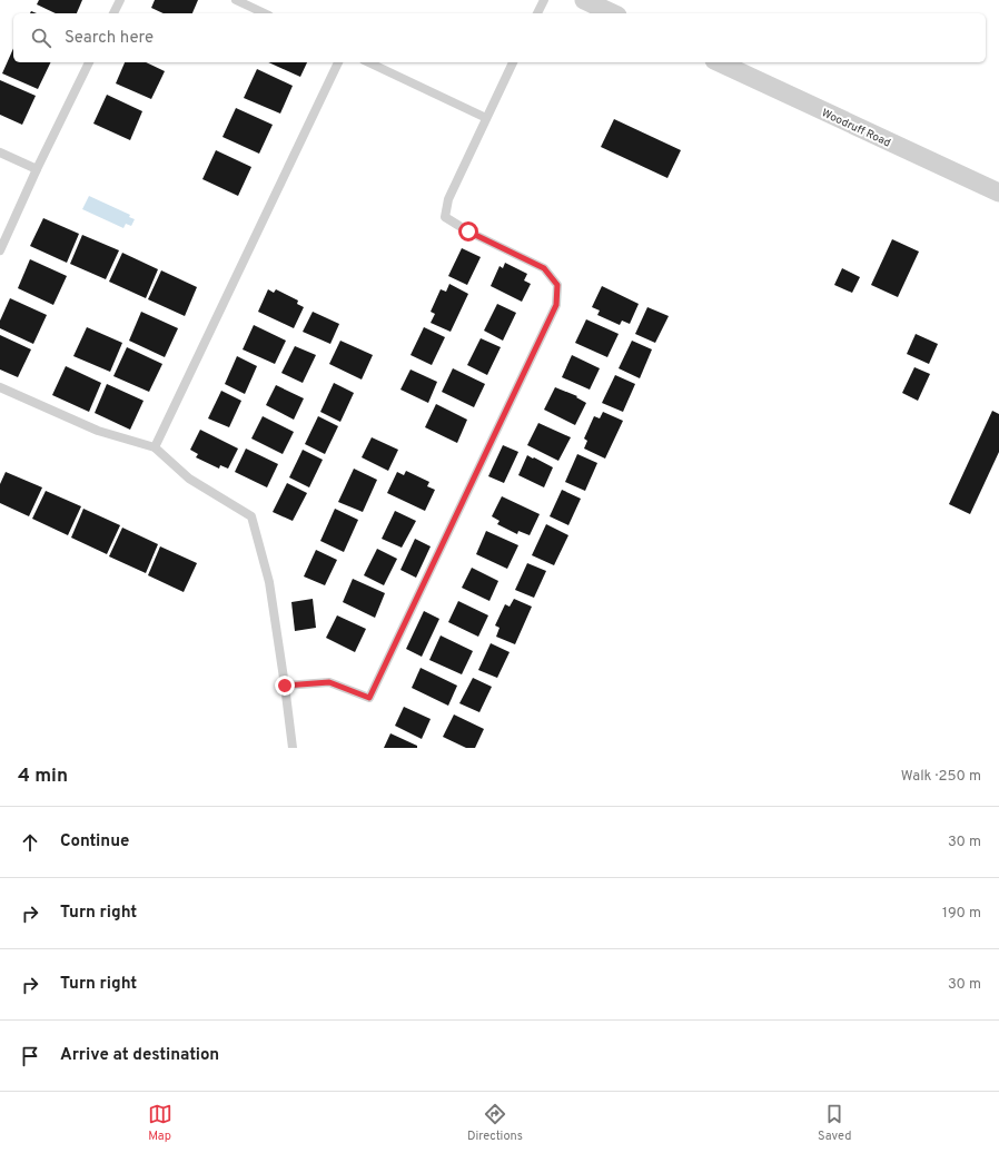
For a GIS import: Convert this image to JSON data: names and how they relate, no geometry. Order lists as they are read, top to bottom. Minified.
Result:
{"streets":{"street":["Woodruff Road"]},"page":{"search":"Search here","heading":["4 min","Walk · 250 m"],"list":[["Continue","30 m"],["Turn right","190 m"],["Turn right","30 m"],"Arrive at destination"],"nav":["Map","Directions","Saved"]}}
